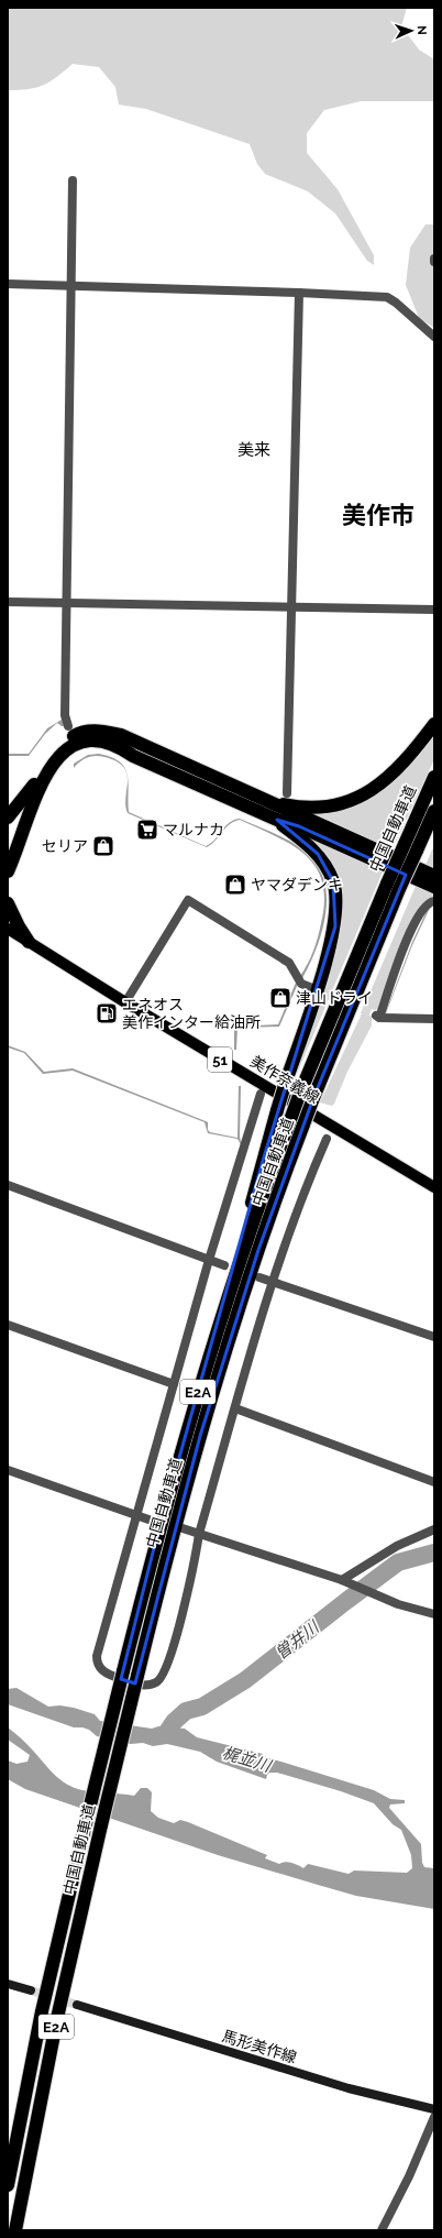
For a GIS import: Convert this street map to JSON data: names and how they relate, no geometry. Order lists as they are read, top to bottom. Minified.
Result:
{"streets":{"highway":["中国自動車道","E2A"],"main road":["51","美作奈義線","馬形美作線"]},"districts":["美来","美作市"],"water":["曽井川","梶並川"],"places":{"supermarket":["マルナカ"],"shop":["セリア","ヤマダデンキ","津山ドライ"],"fuel station":["エネオス 美作インター給油所"]},"north":"right"}
